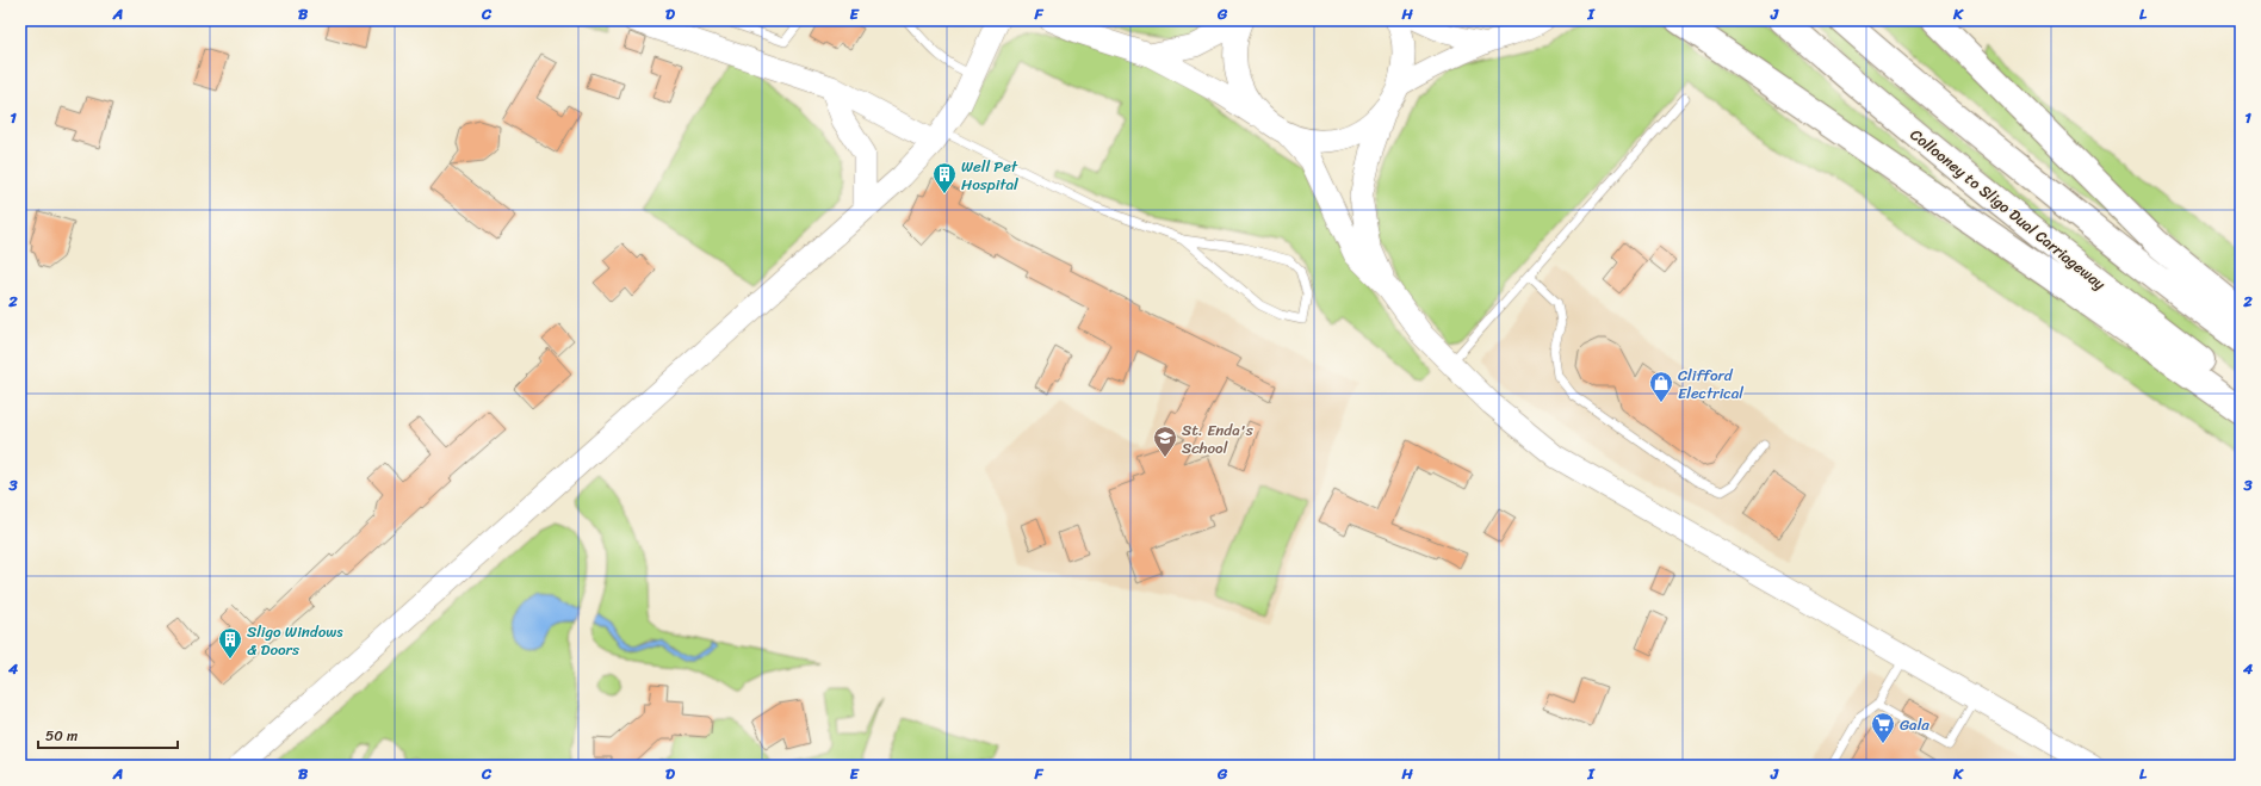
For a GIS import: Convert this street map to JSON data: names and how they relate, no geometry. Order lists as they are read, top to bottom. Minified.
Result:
{"streets":{"highway":["Collooney to Sligo Dual Carriageway"]},"places":{"building":["Well Pet Hospital","Sligo Windows & Doors"],"shop":["Clifford Electrical"],"school or university":["St. Enda's School"],"supermarket":["Gala"]},"scale_bar":"50 m","grid":{"columns":["A","B","C","D","E","F","G","H","I","J","K","L"],"rows":["1","2","3","4"]}}
